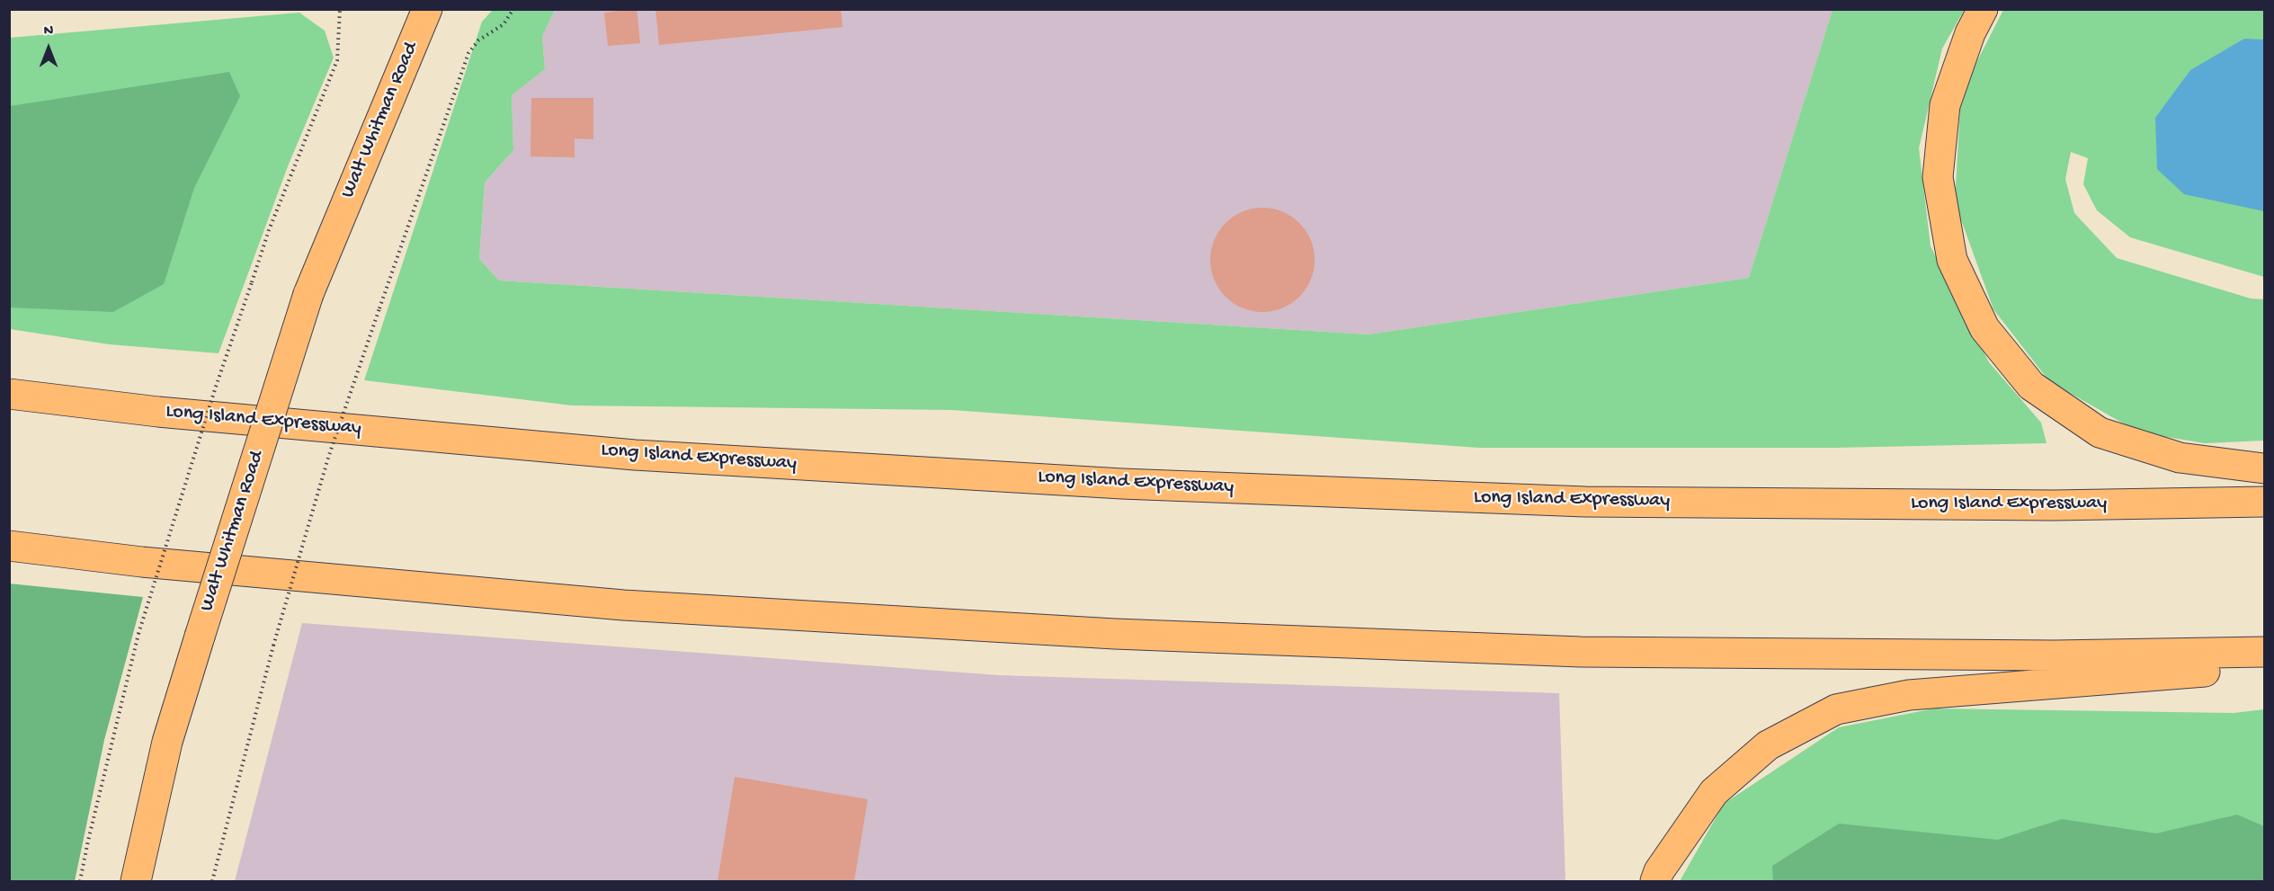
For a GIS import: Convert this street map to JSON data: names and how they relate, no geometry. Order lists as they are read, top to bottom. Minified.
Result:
{"streets":{"main road":["Walt Whitman Road","Long Island Expressway"]},"north":"top"}
